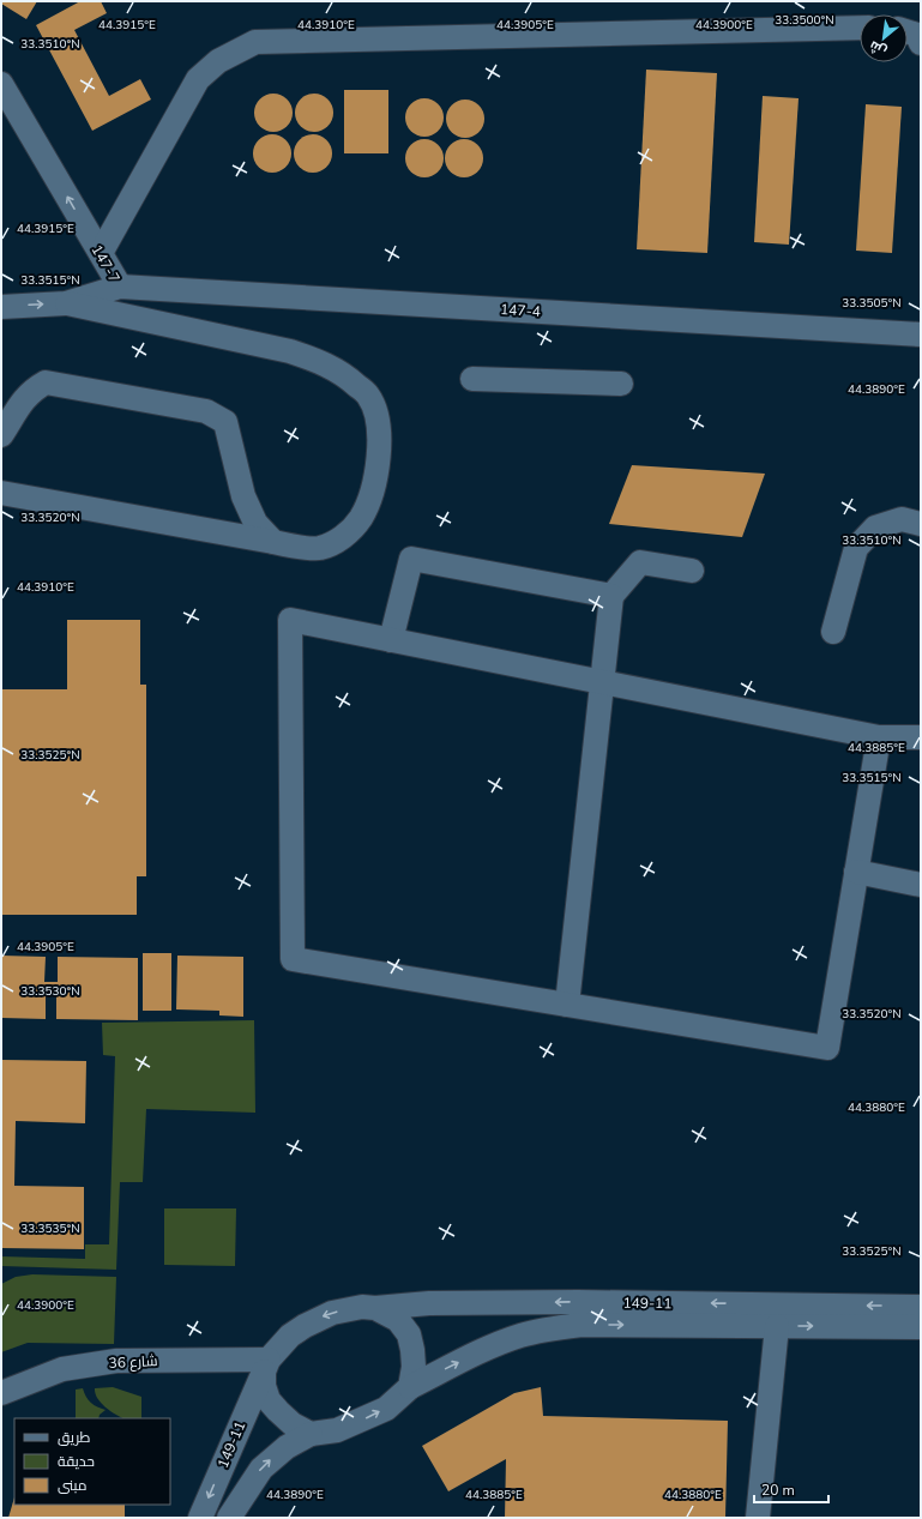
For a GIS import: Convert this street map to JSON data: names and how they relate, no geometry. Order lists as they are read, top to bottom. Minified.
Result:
{"streets":{"street":["147-7","147-4","149-11","شارع 36"]},"crossings":[["147-7","147-4"],["149-11","شارع 36"]],"legend":["طريق","حديقة","مبنى"],"scale_bar":"20 m","north":"bottom left","coordinates":["33.3500°N","44.3915°E","44.3910°E","44.3905°E","44.3900°E","33.3510°N","33.3515°N","33.3505°N","44.3890°E","33.3520°N","44.3885°E","33.3525°N","33.3530°N","44.3880°E","33.3535°N"]}
